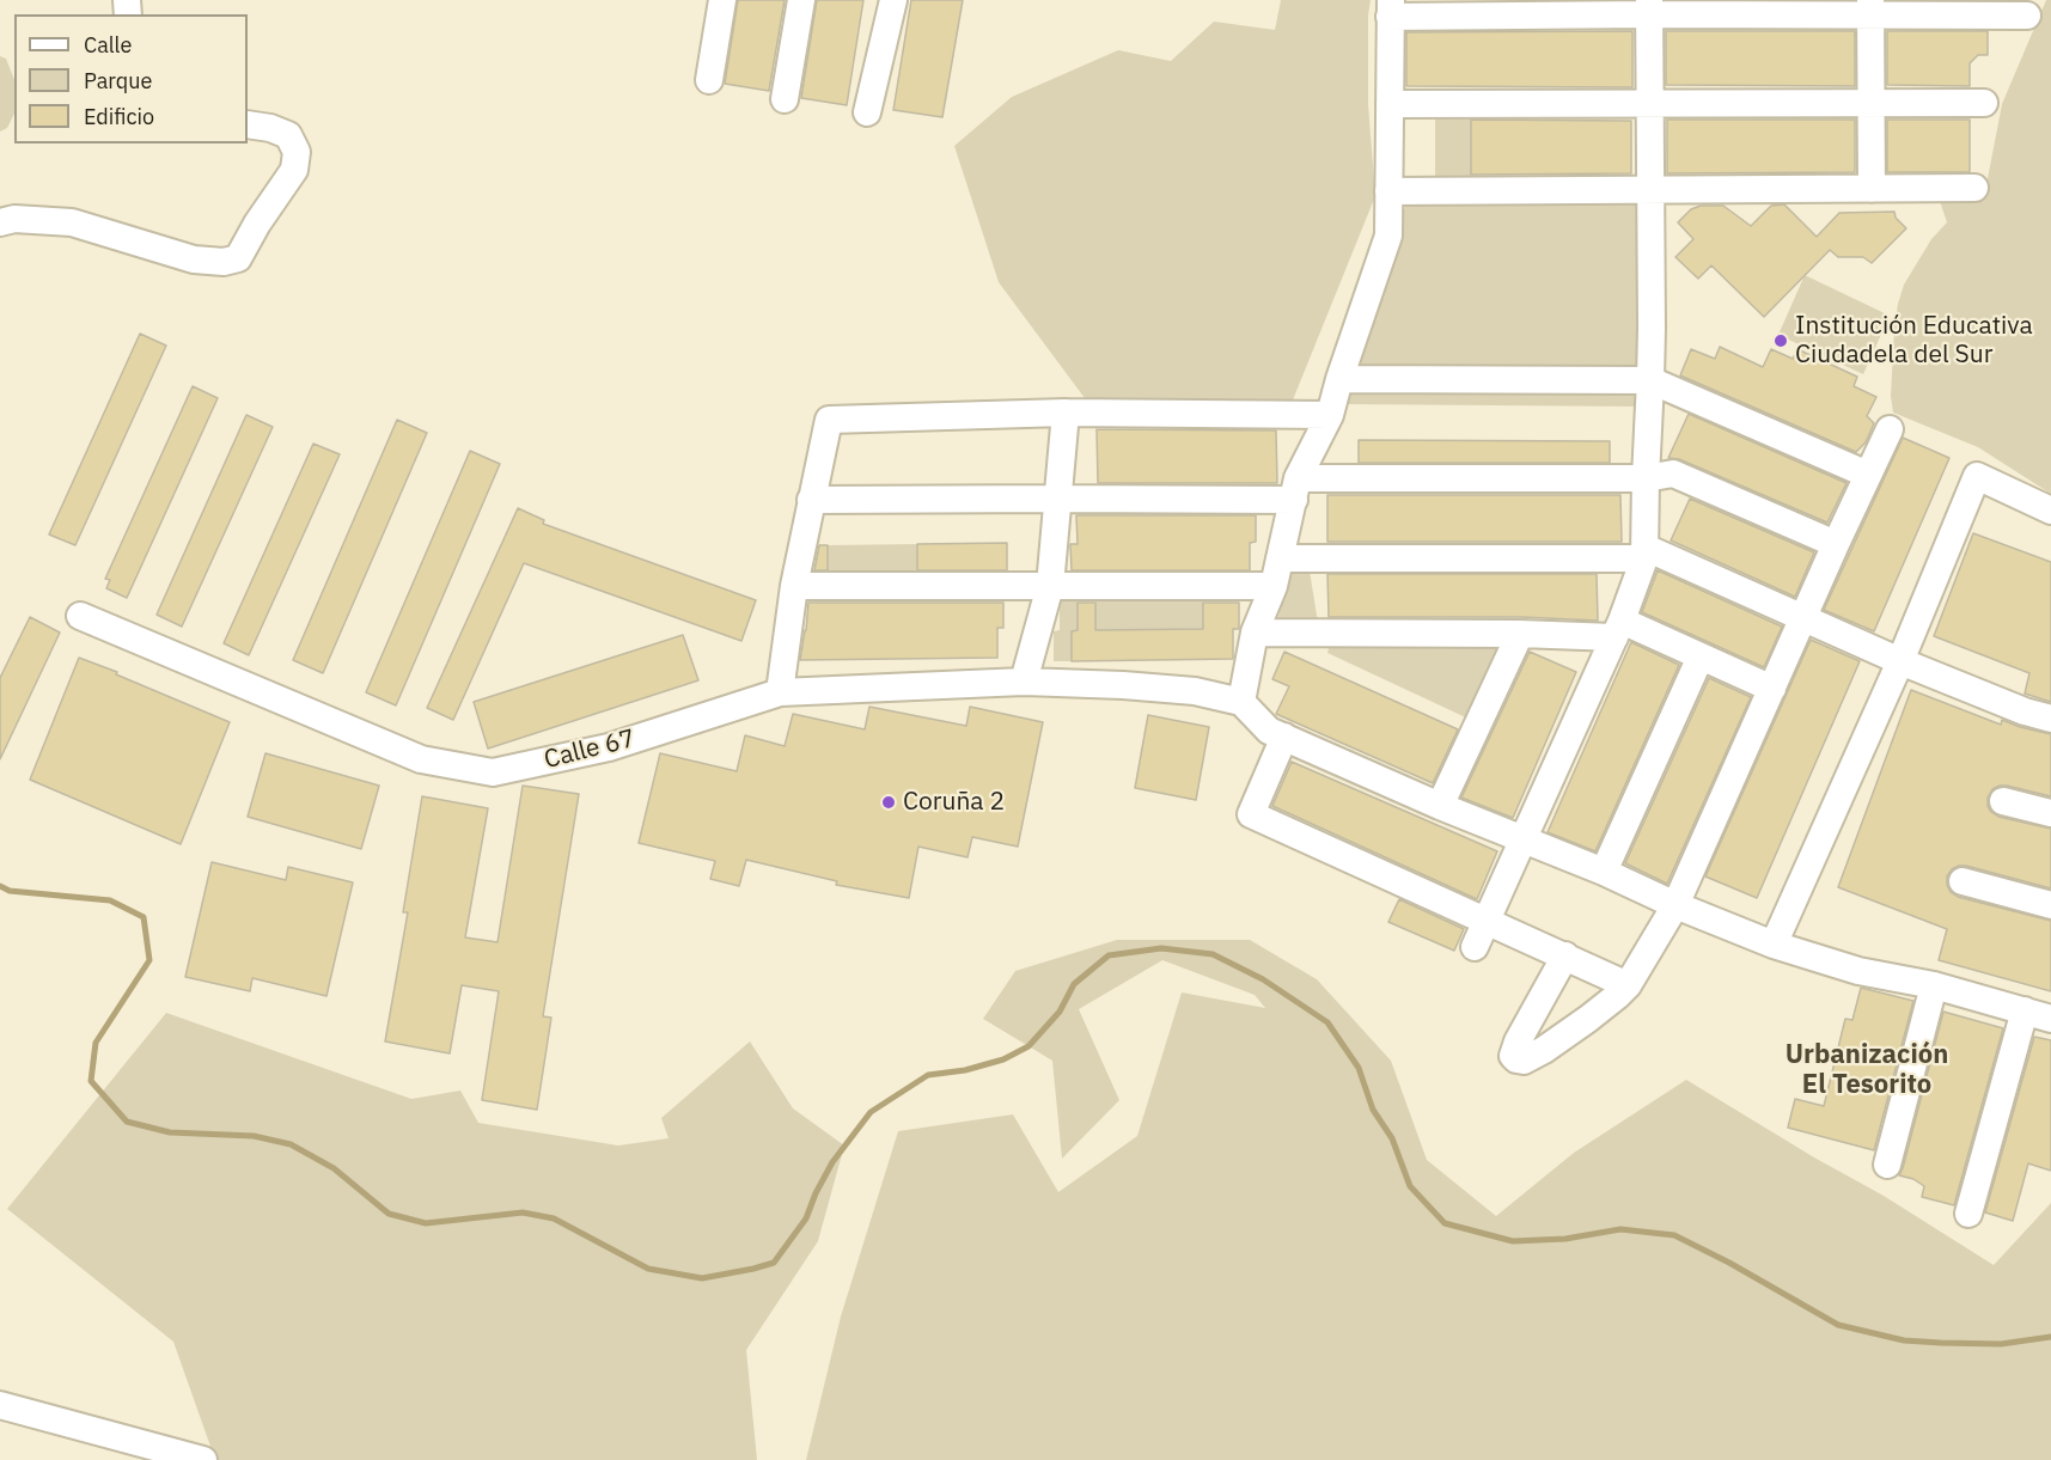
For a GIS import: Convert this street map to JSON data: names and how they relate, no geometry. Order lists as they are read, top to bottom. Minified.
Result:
{"streets":{"street":["Calle 67"]},"districts":["Urbanización El Tesorito"],"places":["Institución Educativa Ciudadela del Sur","Coruña 2"],"legend":["Calle","Parque","Edificio"]}
